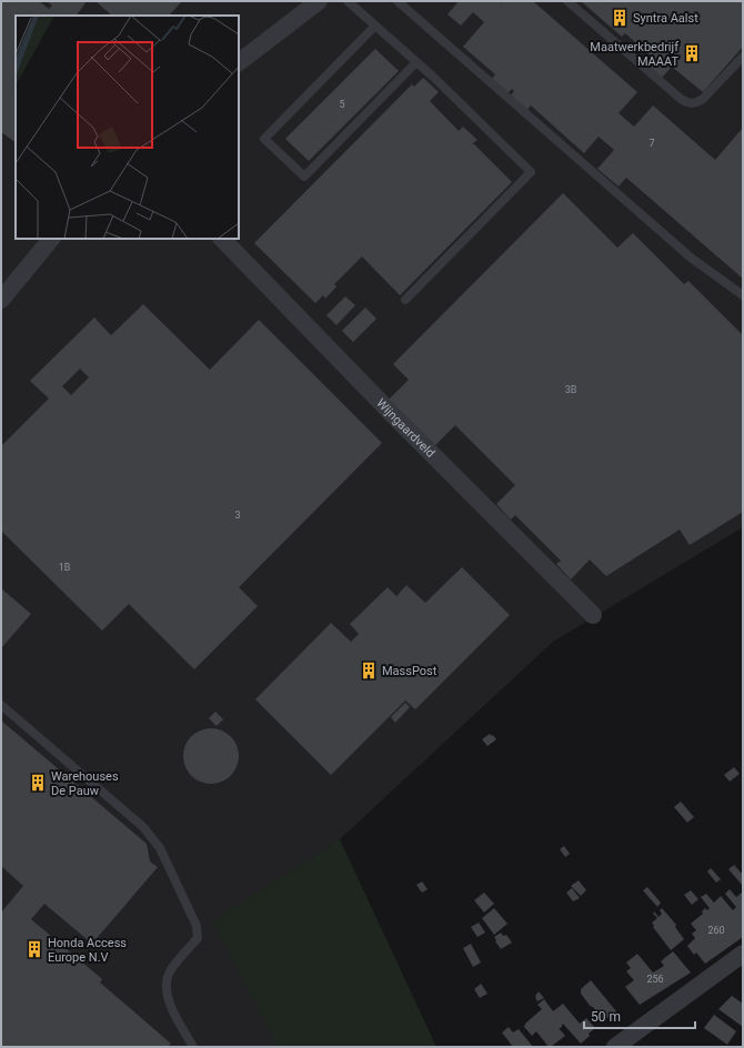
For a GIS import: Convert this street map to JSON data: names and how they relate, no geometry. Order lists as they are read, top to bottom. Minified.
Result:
{"streets":{"street":["Wijngaardveld"]},"places":{"building":["Syntra Aalst","Maatwerkbedrijf MAAAT","MassPost","Warehouses De Pauw","Honda Access Europe N.V"]},"house_numbers":["5","7","3B","3","1B","260","256"],"scale_bar":"50 m"}
